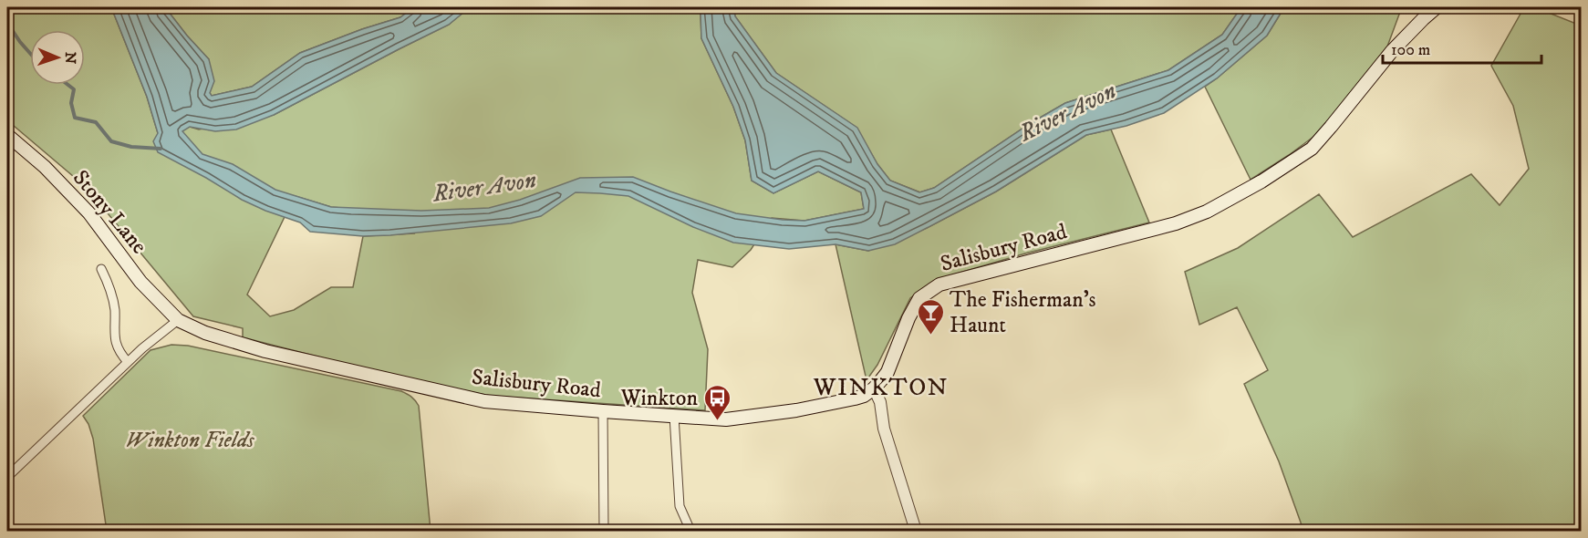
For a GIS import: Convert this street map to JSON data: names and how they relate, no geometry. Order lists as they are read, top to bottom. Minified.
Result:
{"streets":{"main road":["Stony Lane","Salisbury Road"]},"crossings":[["Stony Lane","Salisbury Road"]],"districts":["WINKTON"],"water":["River Avon"],"parks":["Winkton Fields"],"places":{"bar":["The Fisherman's Haunt"],"bus stop":["Winkton"]},"scale_bar":"100 m","north":"right"}
